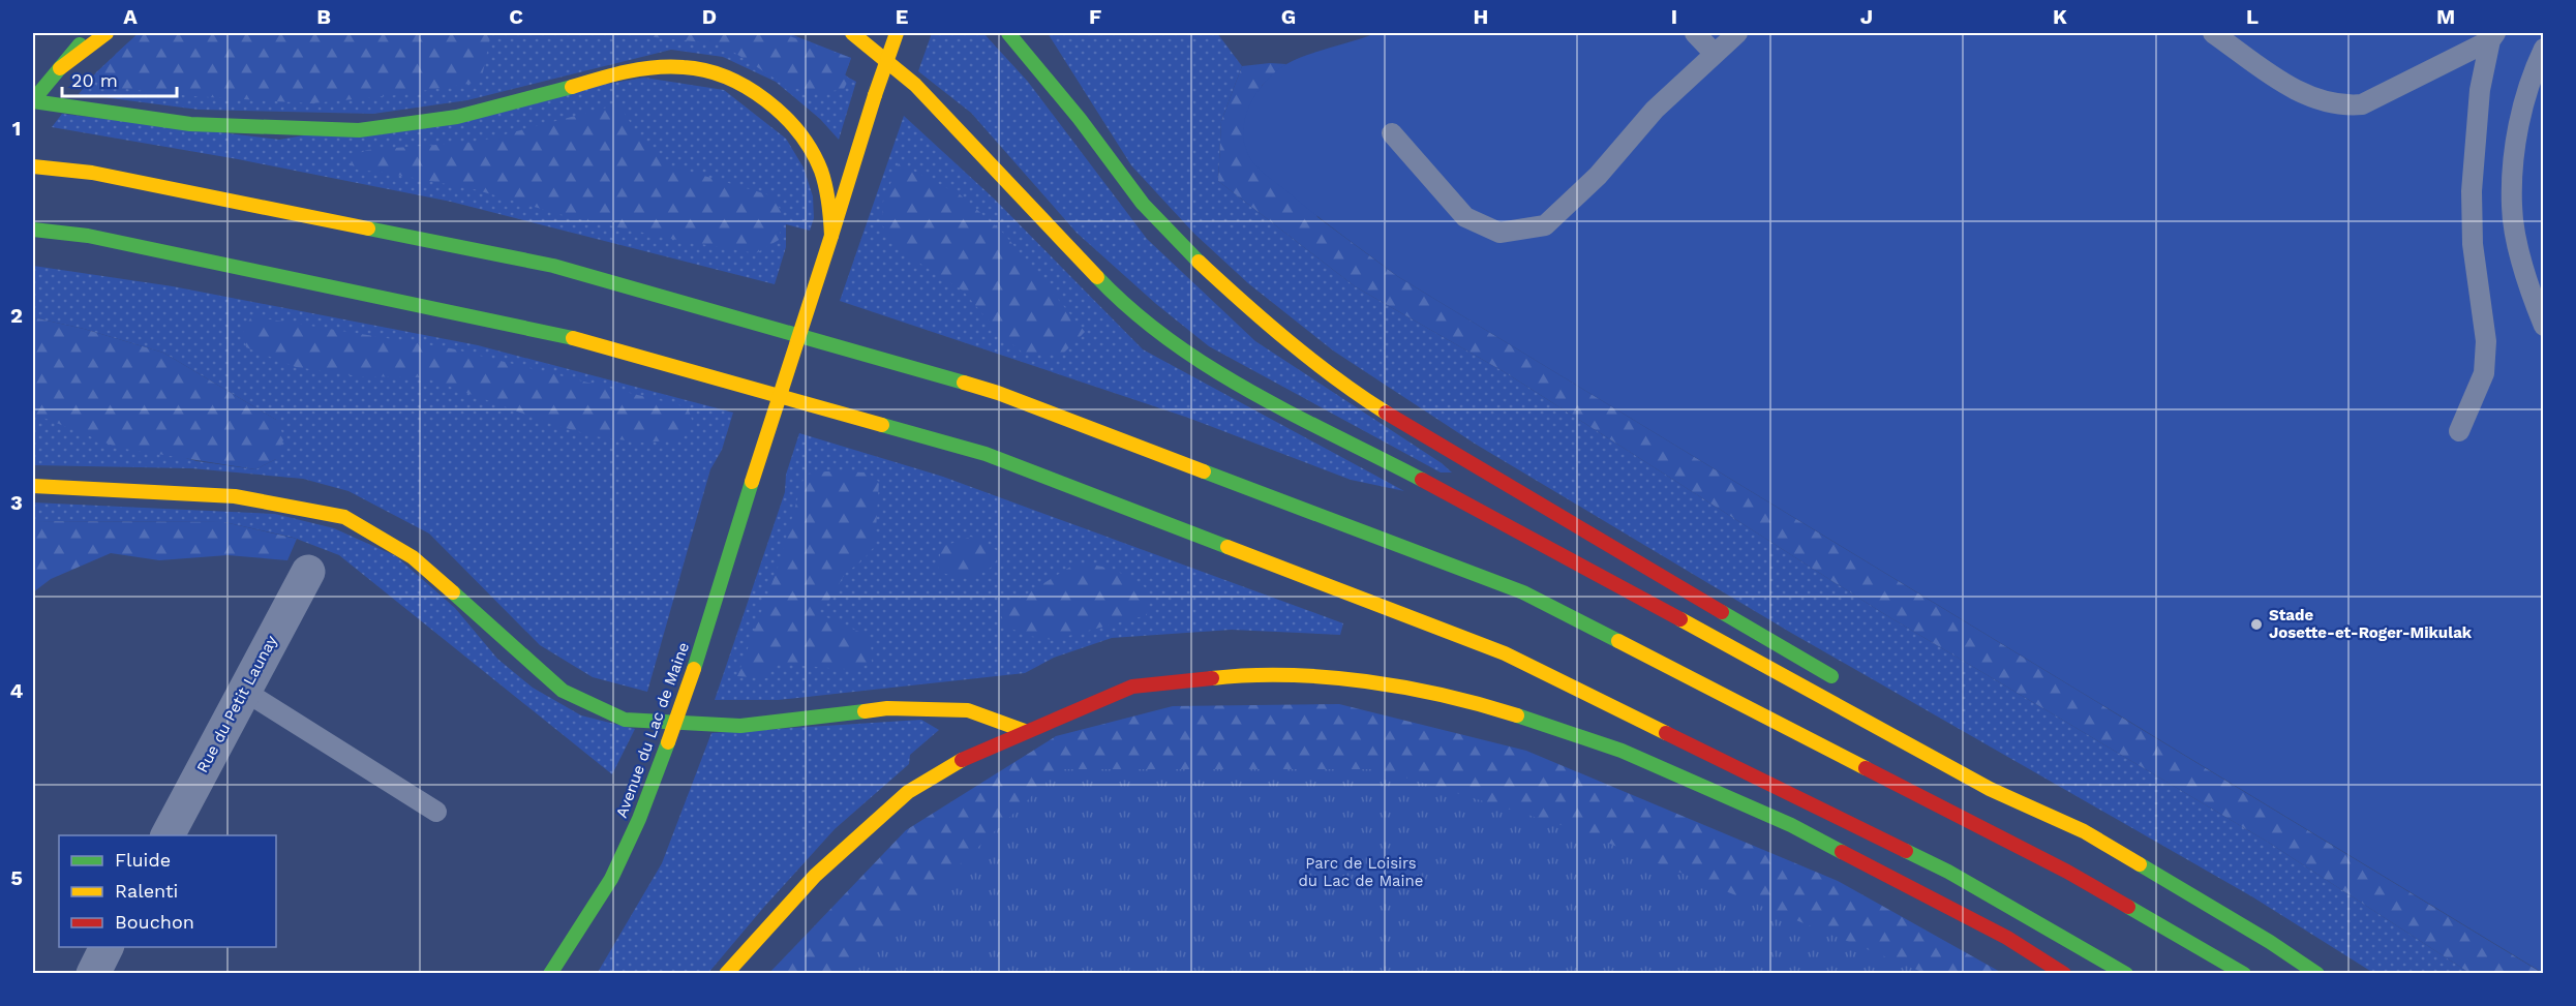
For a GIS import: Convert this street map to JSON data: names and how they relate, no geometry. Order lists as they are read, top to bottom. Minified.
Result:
{"streets":{"main road":["Avenue du Lac de Maine"],"street":["Rue du Petit Launay"]},"parks":["Parc de Loisirs du Lac de Maine"],"places":["Stade Josette-et-Roger-Mikulak"],"legend":["Fluide","Ralenti","Bouchon"],"scale_bar":"20 m","grid":{"columns":["A","B","C","D","E","F","G","H","I","J","K","L","M"],"rows":["1","2","3","4","5"]}}
